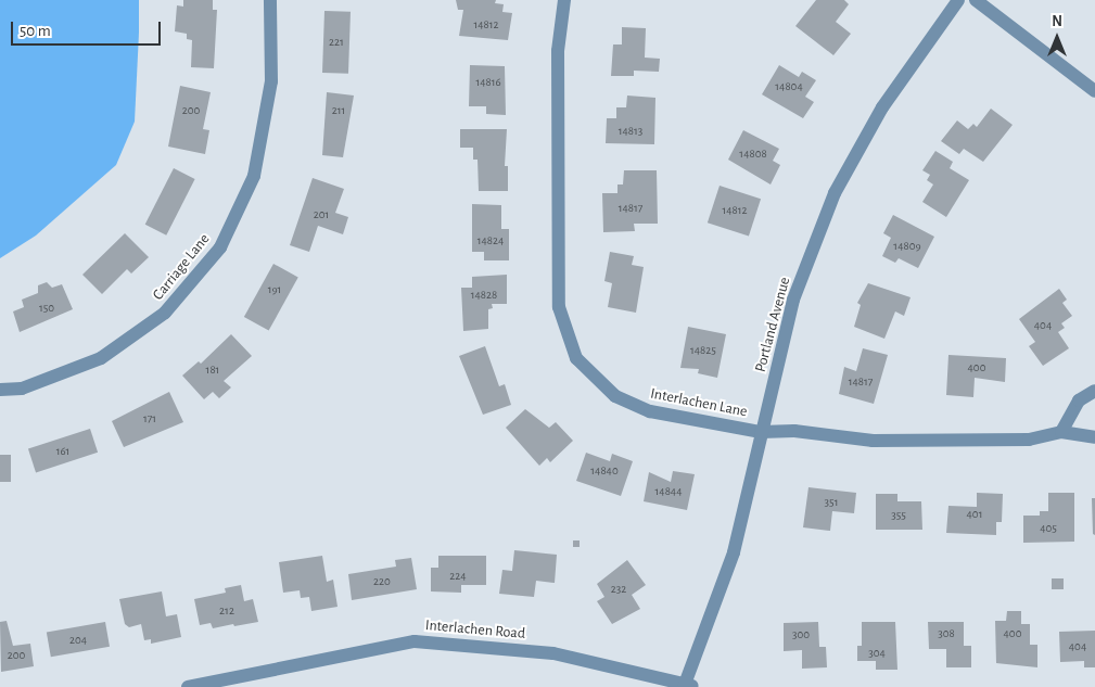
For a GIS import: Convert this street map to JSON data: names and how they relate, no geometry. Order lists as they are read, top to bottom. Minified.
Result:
{"streets":{"street":["Carriage Lane","Portland Avenue","Interlachen Lane","Interlachen Road"]},"crossings":[["Portland Avenue","Interlachen Lane"],["Portland Avenue","Interlachen Road"]],"house_numbers":["14812","221","14816","14804","200","211","14813","14808","14817","14812","201","14824","14809","191","14828","150","404","14825","400","181","14817","171","161","14840","14844","351","401","355","405","224","220","232","212","308","400","300","204","404","304","200"],"scale_bar":"50 m","north":"top"}
